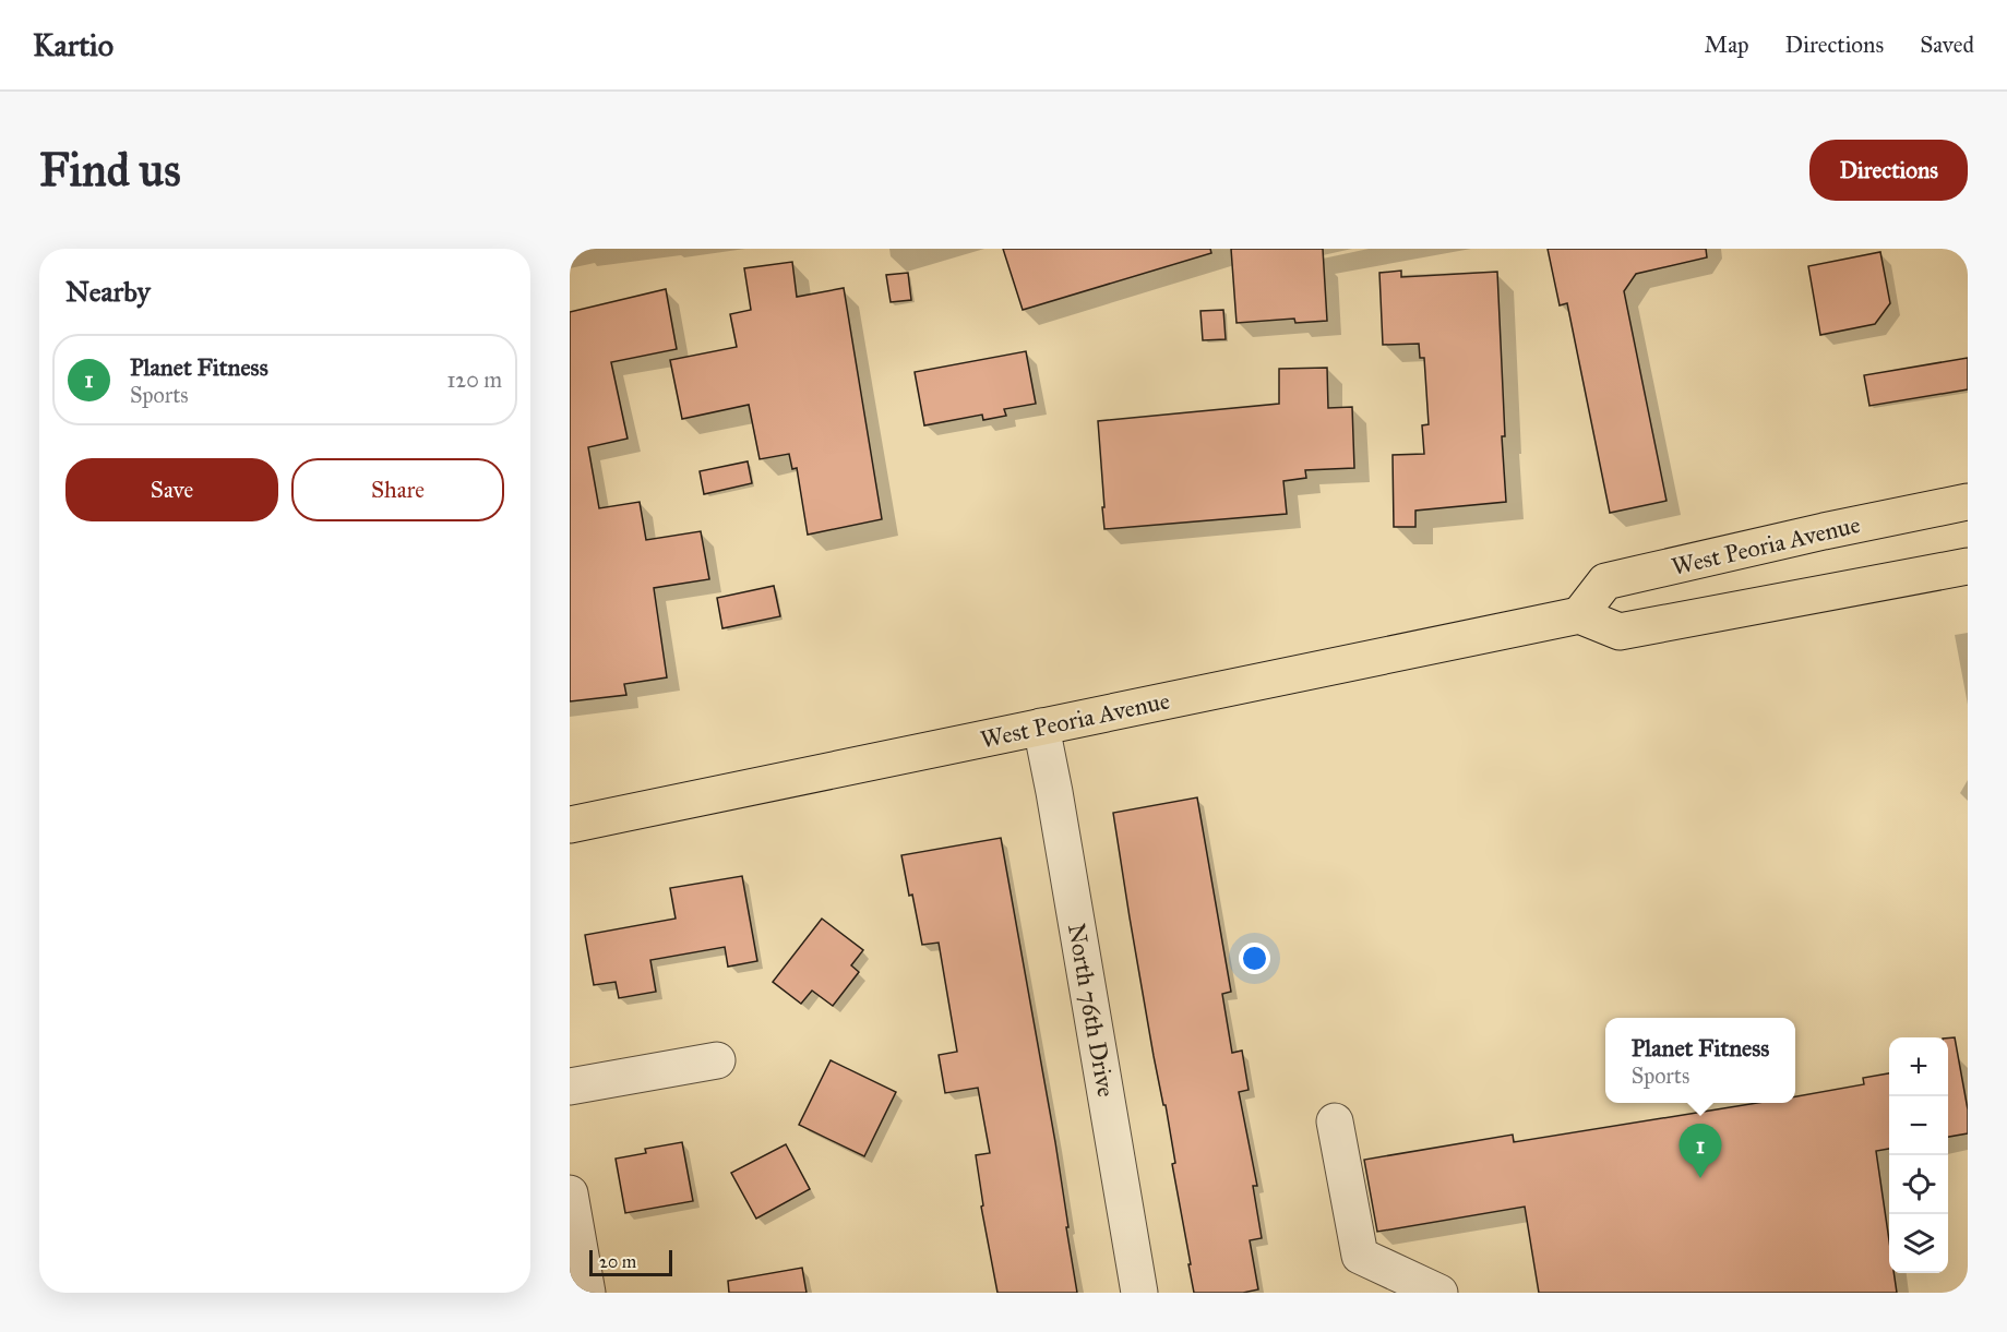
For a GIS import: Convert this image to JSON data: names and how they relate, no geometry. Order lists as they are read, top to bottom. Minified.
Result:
{"streets":{"main road":["West Peoria Avenue"],"street":["North 76th Drive"]},"crossings":[["West Peoria Avenue","North 76th Drive"]],"scale_bar":"20 m","page":{"header":"Kartio","nav":["Map","Directions","Saved"],"buttons":["Directions",["Save","Share"]],"title":"Find us","heading":"Nearby","list":[{"mark":"1","name":"Planet Fitness","note":"Sports","value":"120 m"}],"popup":["Planet Fitness","Sports"],"map_buttons":["+","−"],"pins":"1","scale":"20 m"}}
